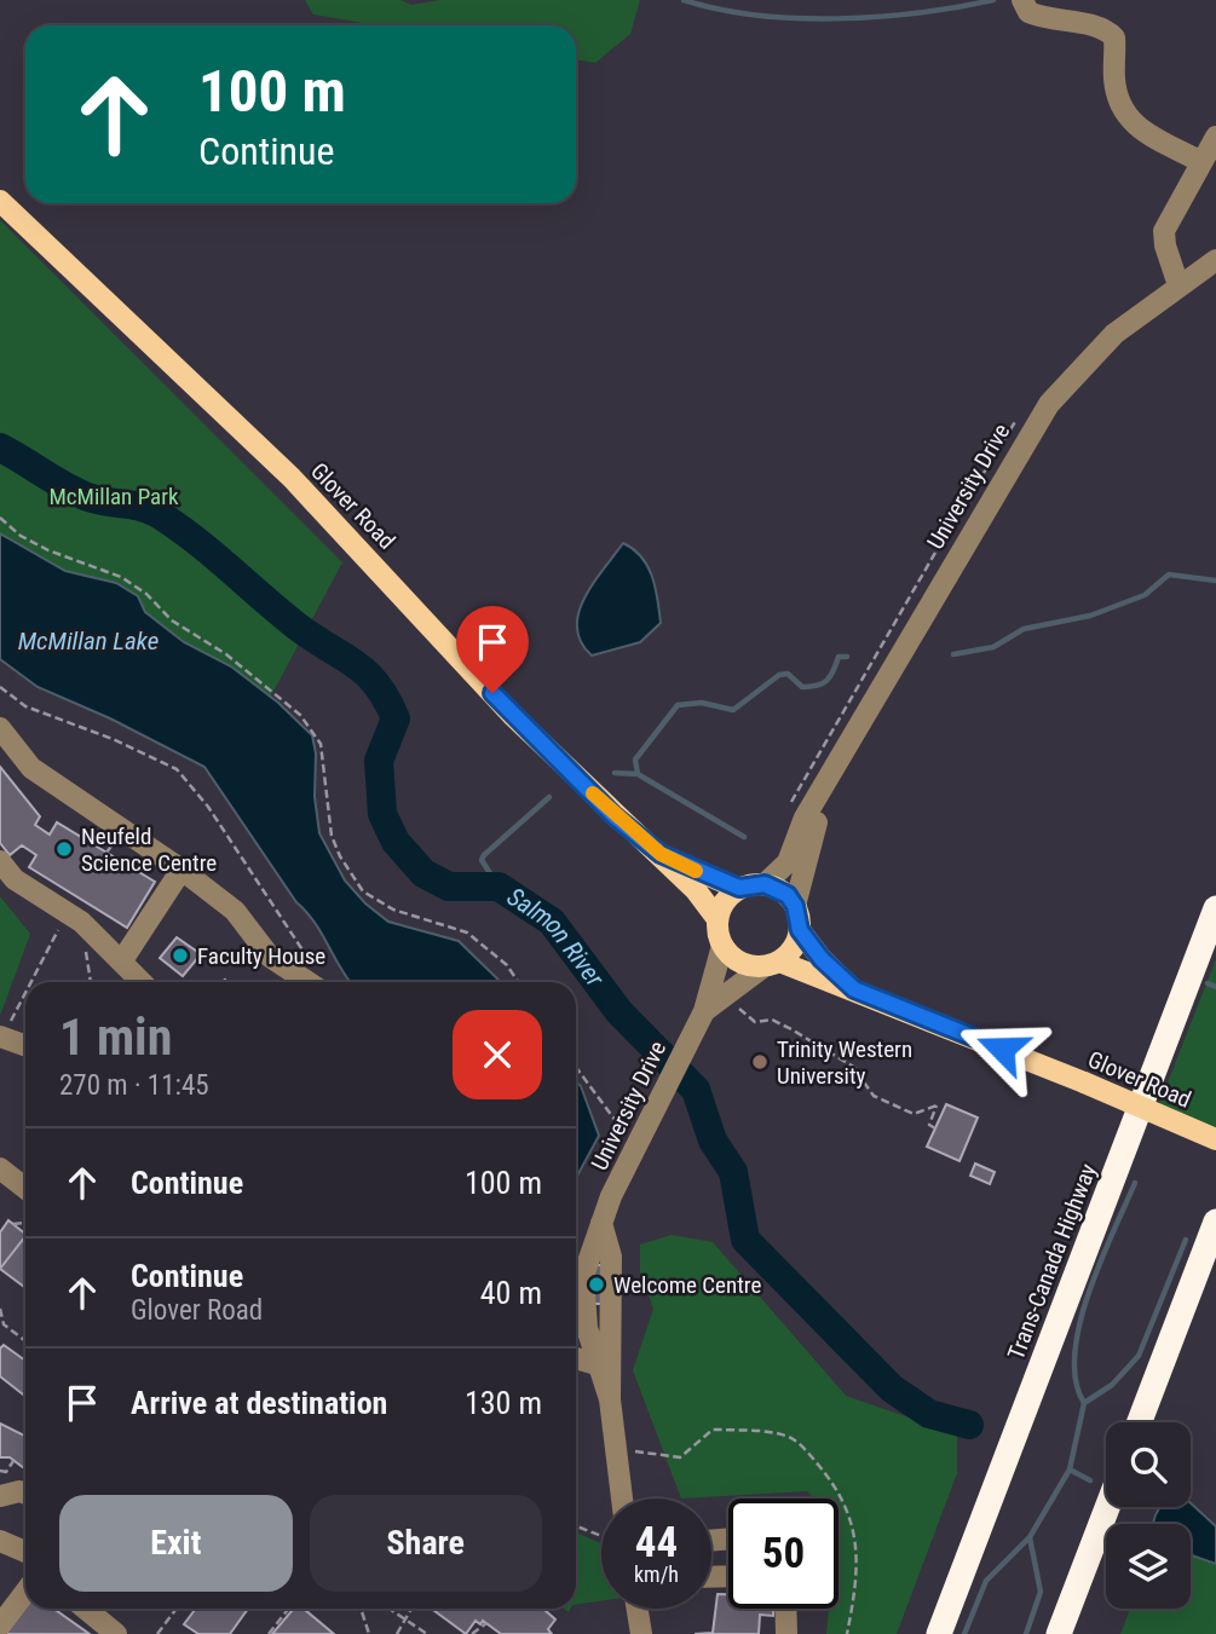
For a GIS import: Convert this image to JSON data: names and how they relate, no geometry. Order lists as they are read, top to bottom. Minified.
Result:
{"streets":{"highway":["Trans-Canada Highway"],"main road":["Glover Road"],"street":["University Drive"]},"crossings":[["University Drive","Glover Road"]],"water":["McMillan Lake","Salmon River"],"parks":["McMillan Park"],"places":["Neufeld Science Centre","Faculty House","Trinity Western University","Welcome Centre"],"page":{"turn":["100 m","Continue"],"heading":["1 min","270 m · 11:45"],"list":[{"name":"Continue","value":"100 m"},{"name":"Continue","note":"Glover Road","value":"40 m"},{"name":"Arrive at destination","value":"130 m"}],"buttons":["Exit","Share"],"speed":"44 km/h","limit":"50"}}
